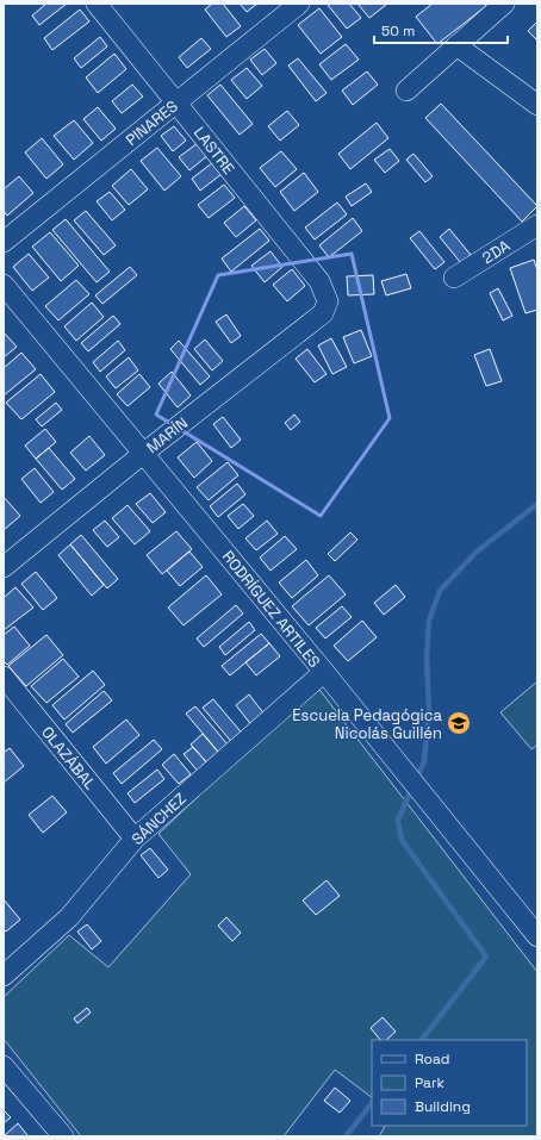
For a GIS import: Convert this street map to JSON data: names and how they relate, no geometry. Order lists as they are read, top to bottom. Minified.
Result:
{"streets":{"street":["PINARES","LASTRE","2DA","MARÍN","RODRÍGUEZ ARTILES","OLAZÁBAL","SÁNCHEZ"]},"crossings":[["PINARES","LASTRE"],["LASTRE","MARÍN"],["MARÍN","RODRÍGUEZ ARTILES"],["RODRÍGUEZ ARTILES","SÁNCHEZ"],["OLAZÁBAL","SÁNCHEZ"]],"places":{"school or university":["Escuela Pedagógica Nicolás Guillén"]},"legend":["Road","Park","Building"],"scale_bar":"50 m"}
